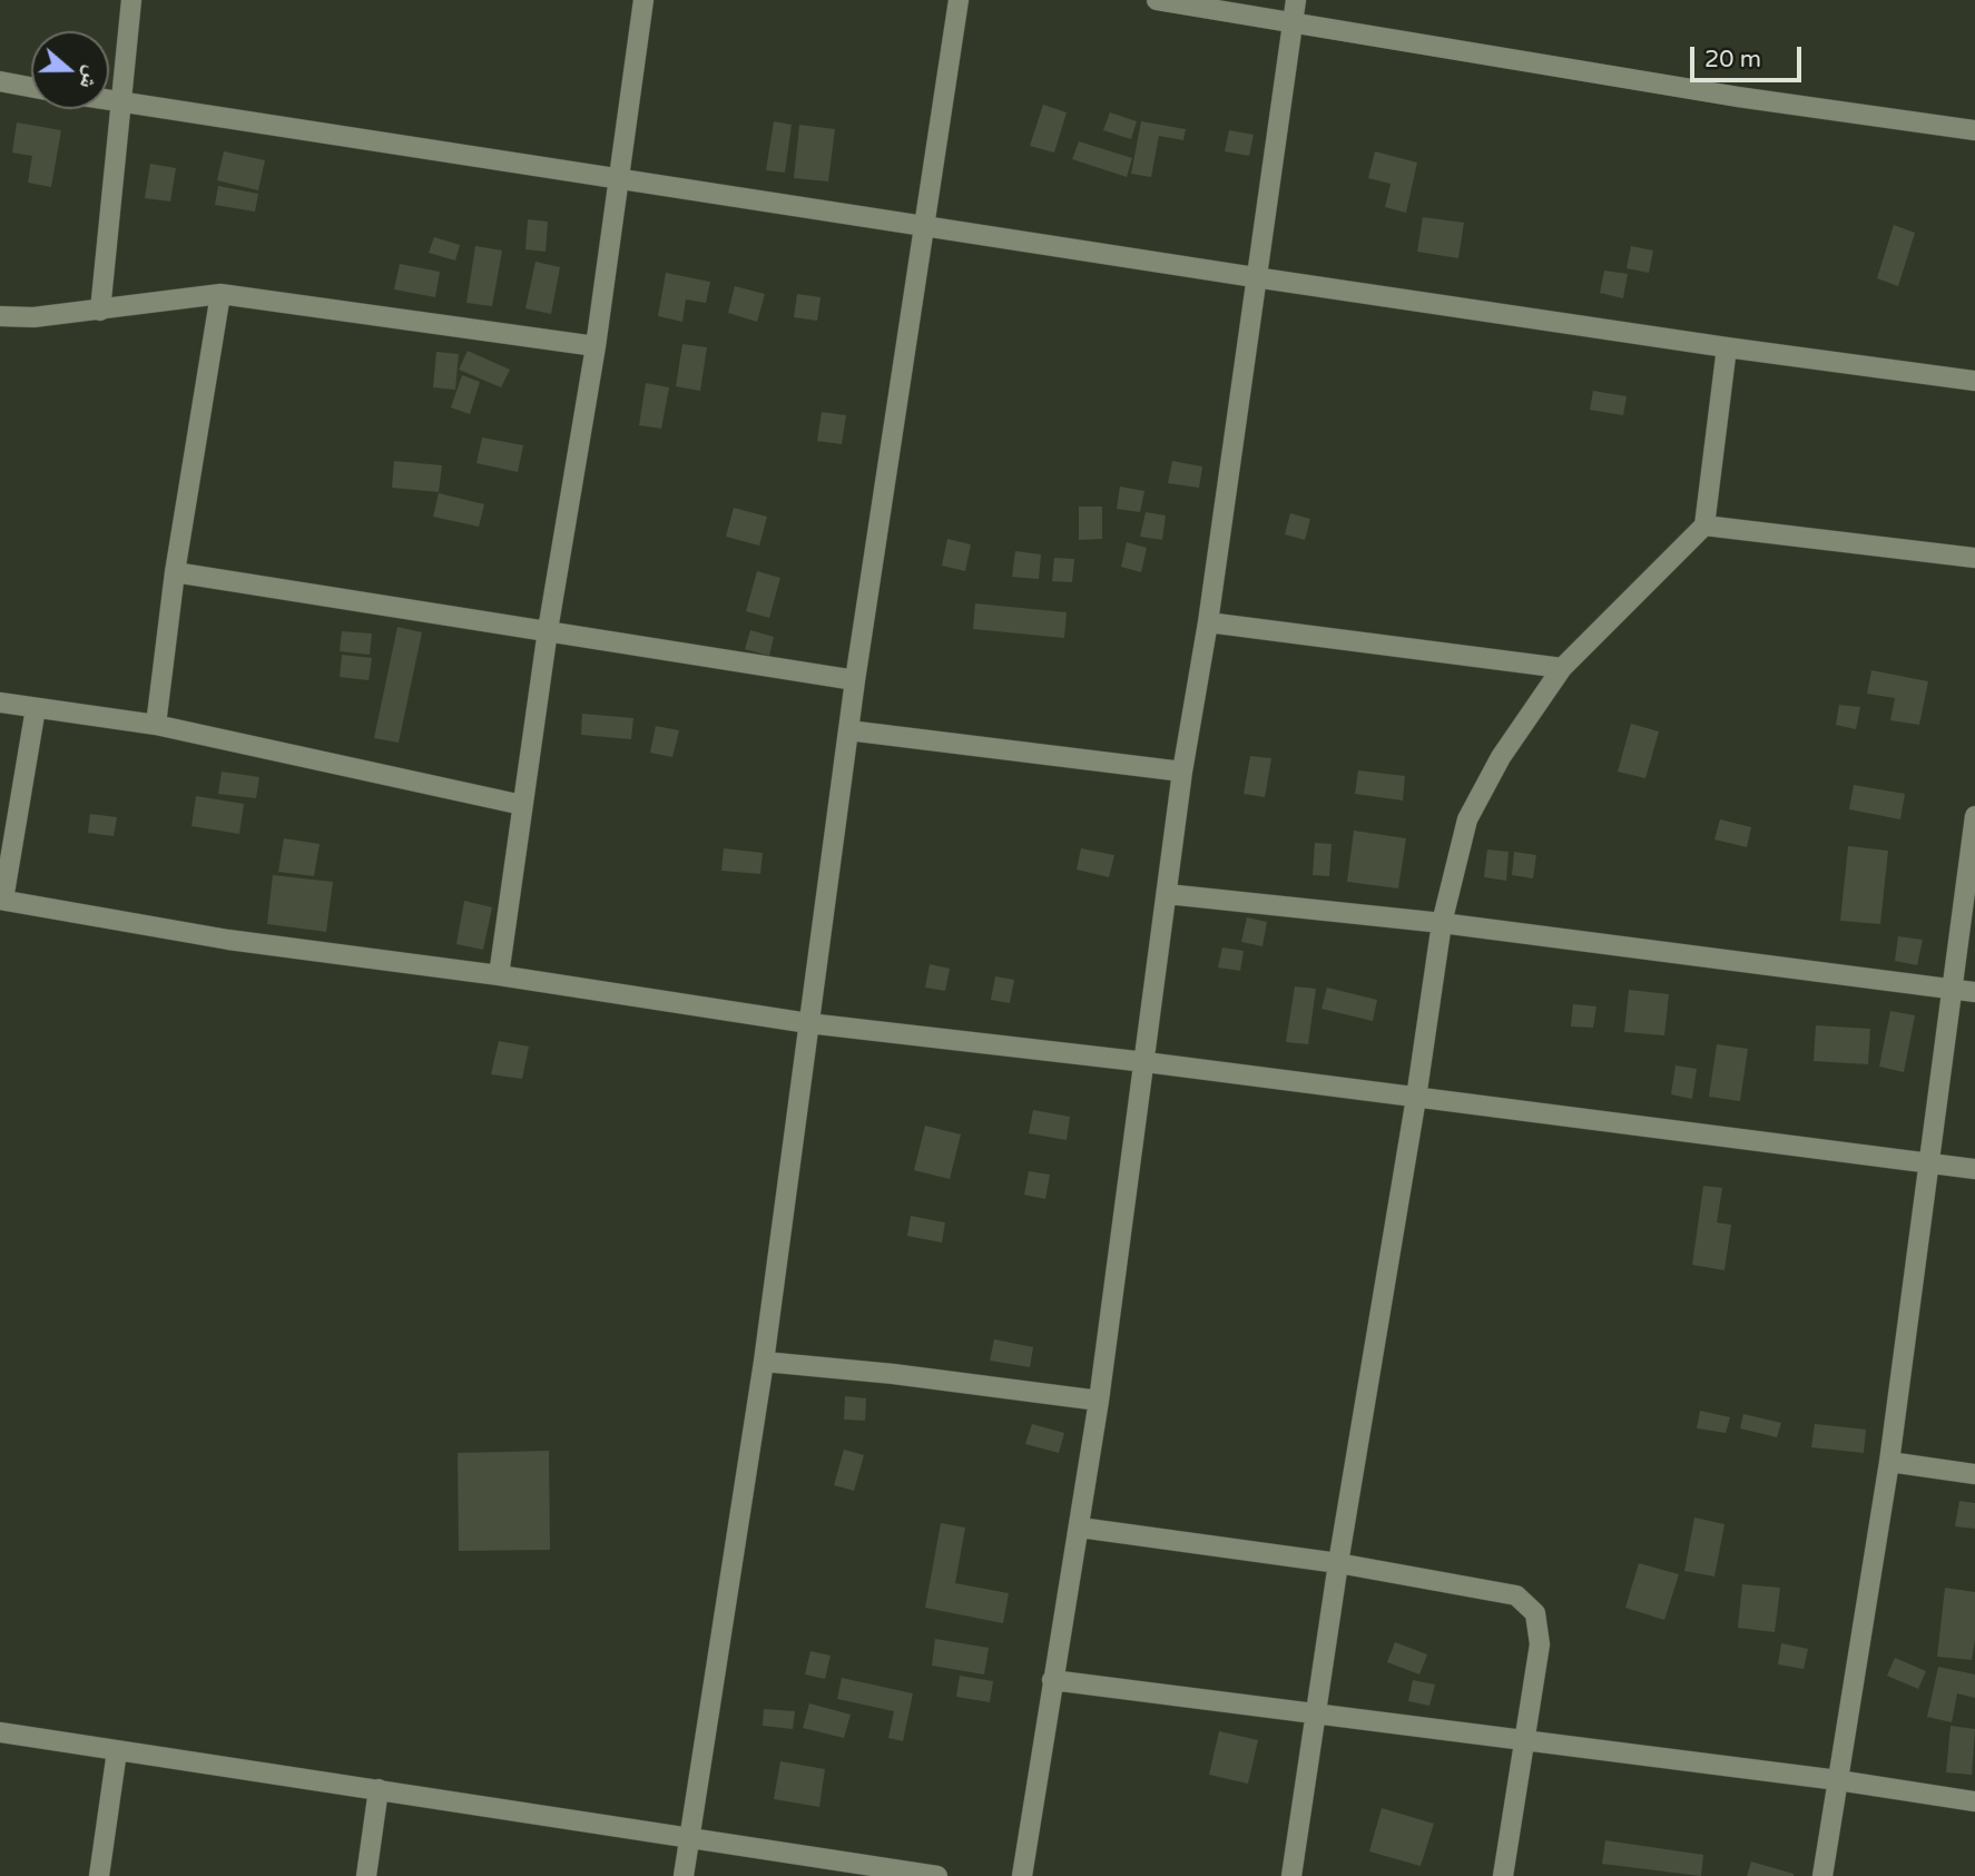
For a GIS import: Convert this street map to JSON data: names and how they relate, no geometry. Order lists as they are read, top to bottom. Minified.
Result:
{"scale_bar":"20 m","north":"right"}
